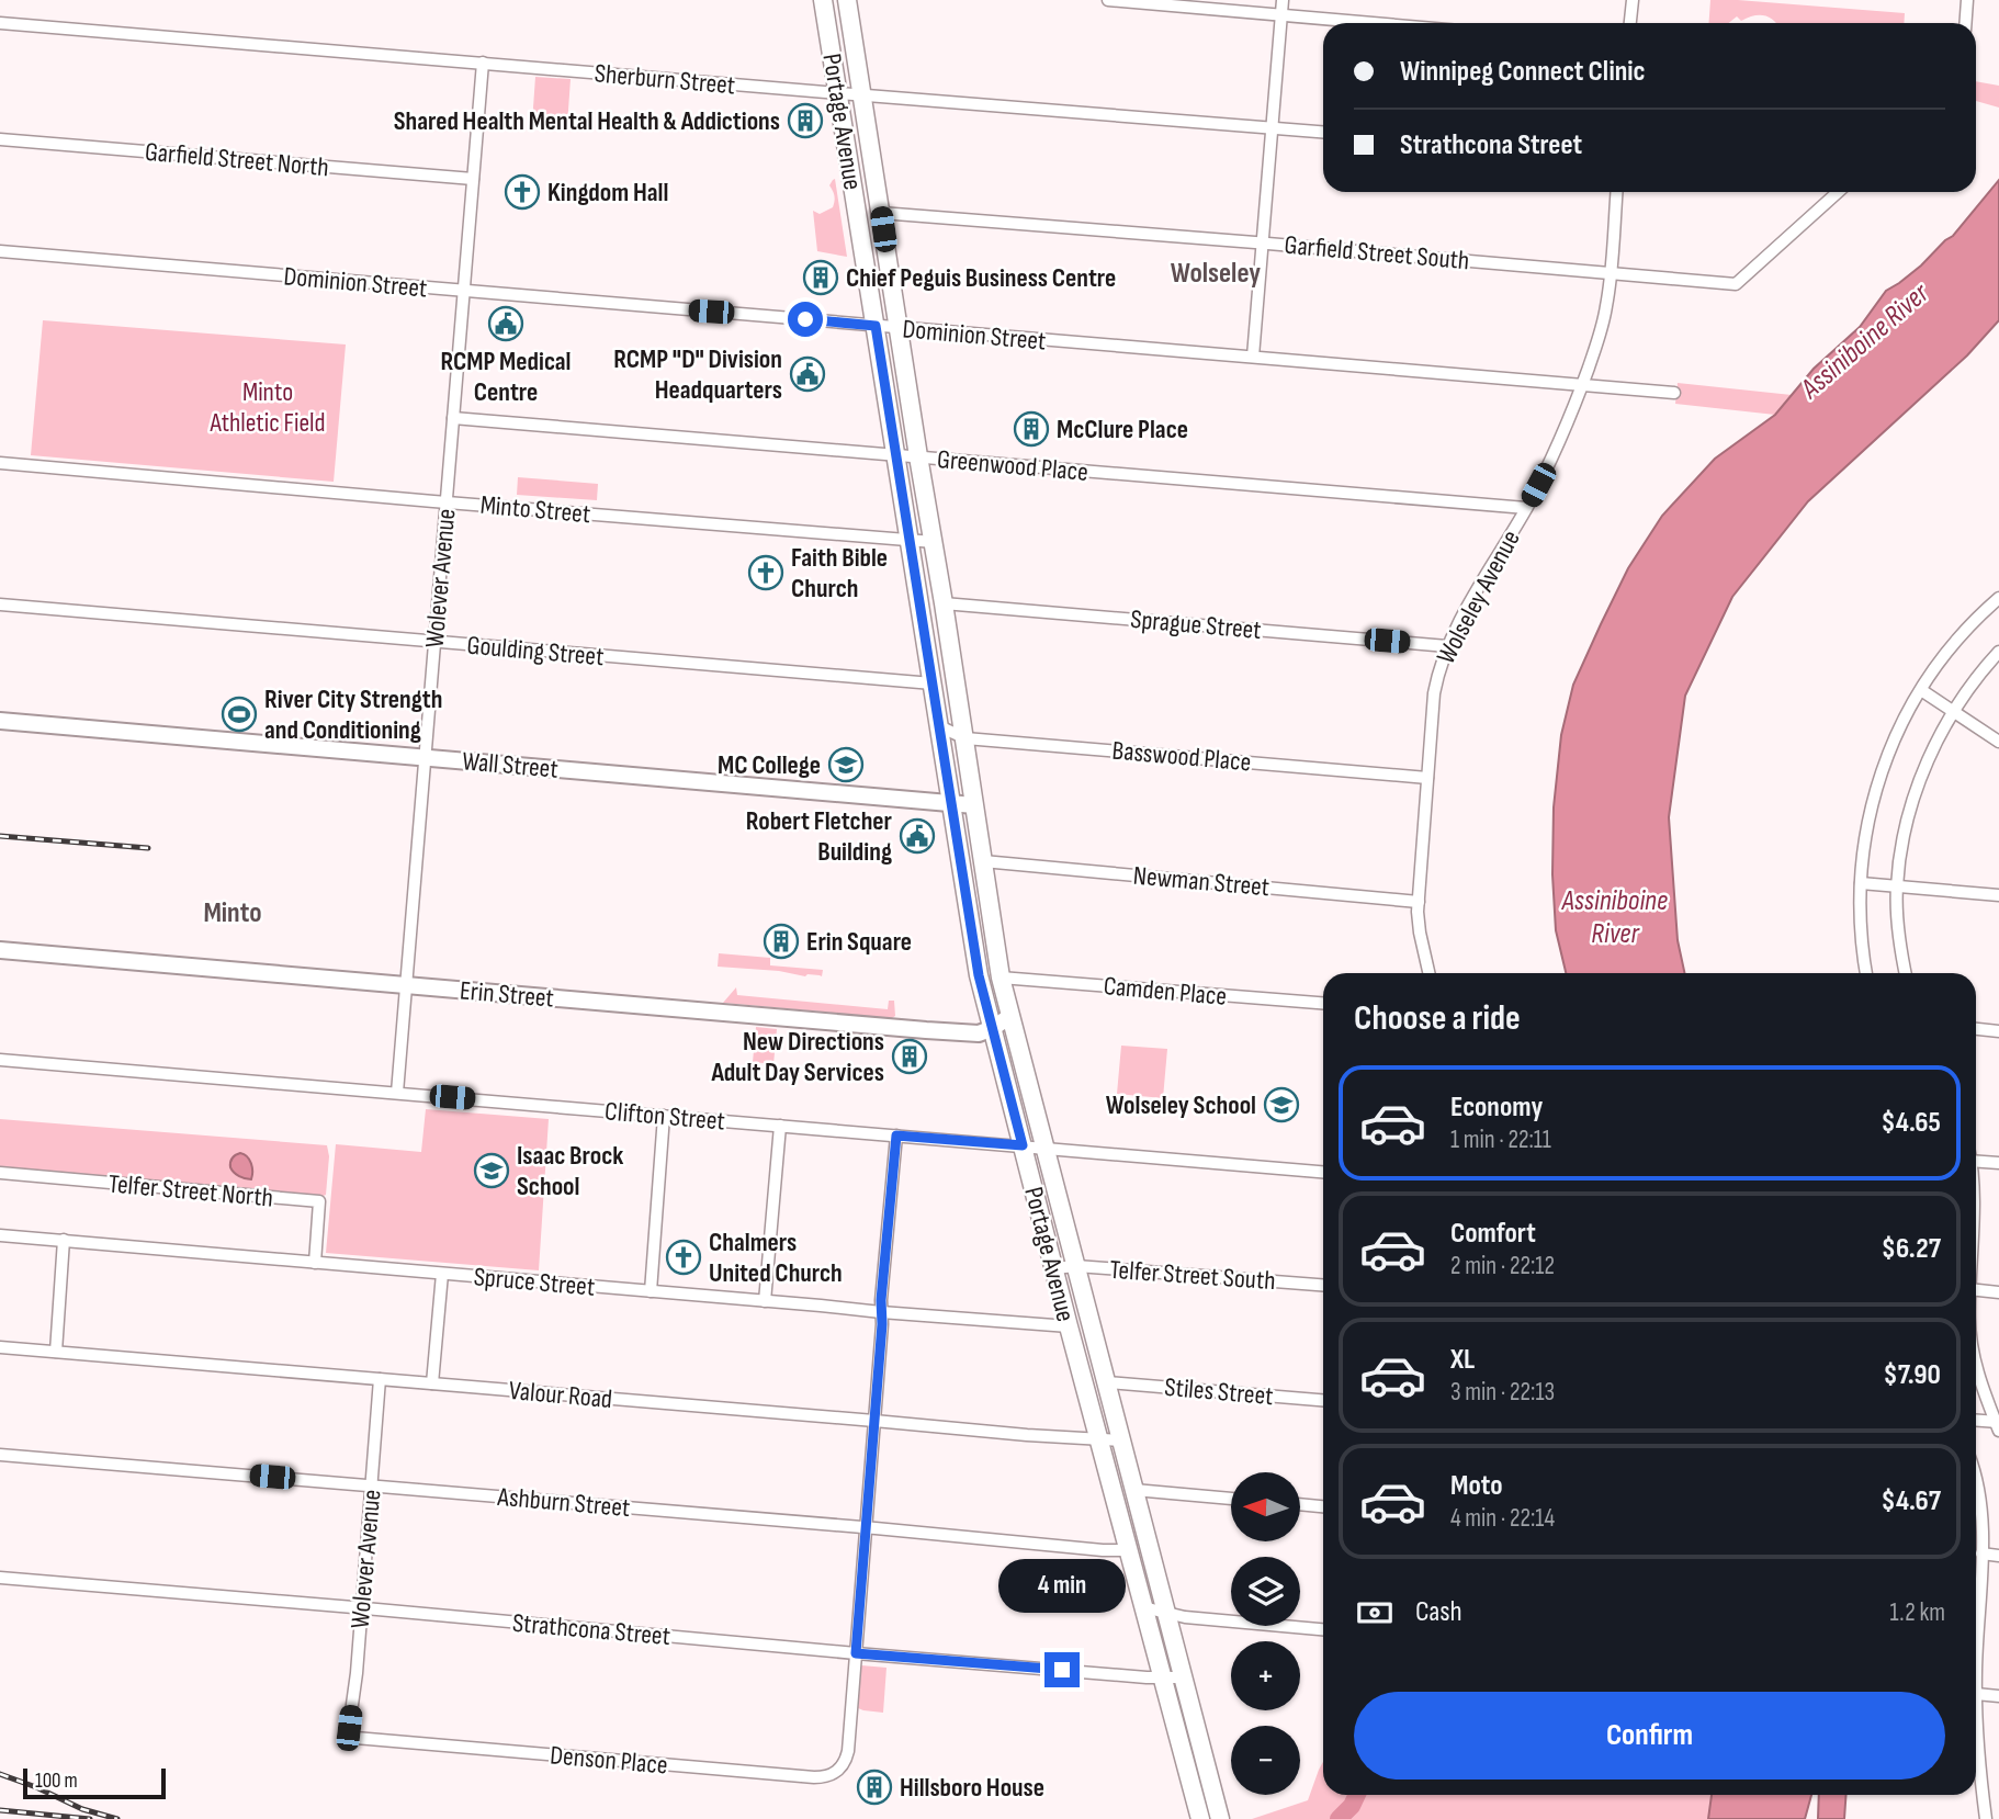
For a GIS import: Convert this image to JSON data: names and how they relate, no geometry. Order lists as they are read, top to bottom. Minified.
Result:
{"streets":{"highway":["Portage Avenue"],"main road":["Wall Street","Erin Street"],"street":["Sherburn Street","Garfield Street North","Garfield Street South","Dominion Street","Greenwood Place","Minto Street","Wolever Avenue","Wolseley Avenue","Sprague Street","Goulding Street","Basswood Place","Newman Street","Camden Place","Clifton Street","Telfer Street North","Telfer Street South","Spruce Street","Stiles Street","Valour Road","Ashburn Street","Strathcona Street","Denson Place"]},"crossings":[["Sherburn Street","Portage Avenue"],["Sherburn Street","Wolever Avenue"],["Portage Avenue","Garfield Street South"],["Portage Avenue","Dominion Street"],["Portage Avenue","Greenwood Place"],["Portage Avenue","Minto Street"],["Portage Avenue","Sprague Street"],["Portage Avenue","Goulding Street"],["Portage Avenue","Basswood Place"],["Portage Avenue","Wall Street"],["Portage Avenue","Newman Street"],["Portage Avenue","Camden Place"],["Portage Avenue","Erin Street"],["Portage Avenue","Clifton Street"],["Portage Avenue","Telfer Street South"],["Portage Avenue","Spruce Street"],["Portage Avenue","Stiles Street"],["Portage Avenue","Valour Road"],["Portage Avenue","Ashburn Street"],["Portage Avenue","Strathcona Street"],["Garfield Street North","Wolever Avenue"],["Garfield Street South","Wolseley Avenue"],["Dominion Street","Wolever Avenue"],["Dominion Street","Wolseley Avenue"],["Greenwood Place","Wolever Avenue"],["Greenwood Place","Wolseley Avenue"],["Minto Street","Wolever Avenue"],["Wolever Avenue","Goulding Street"],["Wolever Avenue","Wall Street"],["Wolever Avenue","Erin Street"],["Wolever Avenue","Clifton Street"],["Wolever Avenue","Valour Road"],["Wolever Avenue","Ashburn Street"],["Wolever Avenue","Strathcona Street"],["Wolever Avenue","Denson Place"],["Wolseley Avenue","Sprague Street"],["Wolseley Avenue","Basswood Place"],["Wolseley Avenue","Newman Street"],["Telfer Street North","Spruce Street"],["Strathcona Street","Denson Place"]],"districts":["Wolseley","Minto"],"water":["Assiniboine River"],"parks":["Minto Athletic Field"],"places":{"building":["Shared Health Mental Health & Addictions","Chief Peguis Business Centre","McClure Place","Erin Square","New Directions Adult Day Services","Hillsboro House"],"church":["Kingdom Hall","Faith Bible Church","Chalmers United Church"],"public building":["RCMP Medical Centre","RCMP \"D\" Division Headquarters","Robert Fletcher Building"],"sports":["River City Strength and Conditioning"],"school or university":["MC College","Wolseley School","Isaac Brock School"]},"scale_bar":"100 m","north":"left","page":{"banner":["Winnipeg Connect Clinic","Strathcona Street"],"heading":"Choose a ride","list":[{"name":"Economy","note":"1 min · 22:11","value":"$4.65"},{"name":"Comfort","note":"2 min · 22:12","value":"$6.27"},{"name":"XL","note":"3 min · 22:13","value":"$7.90"},{"name":"Moto","note":"4 min · 22:14","value":"$4.67"}],"map_buttons":["+","−"],"bubble":"4 min","pay":["Cash","1.2 km"],"buttons":"Confirm","scale":"100 m"}}
